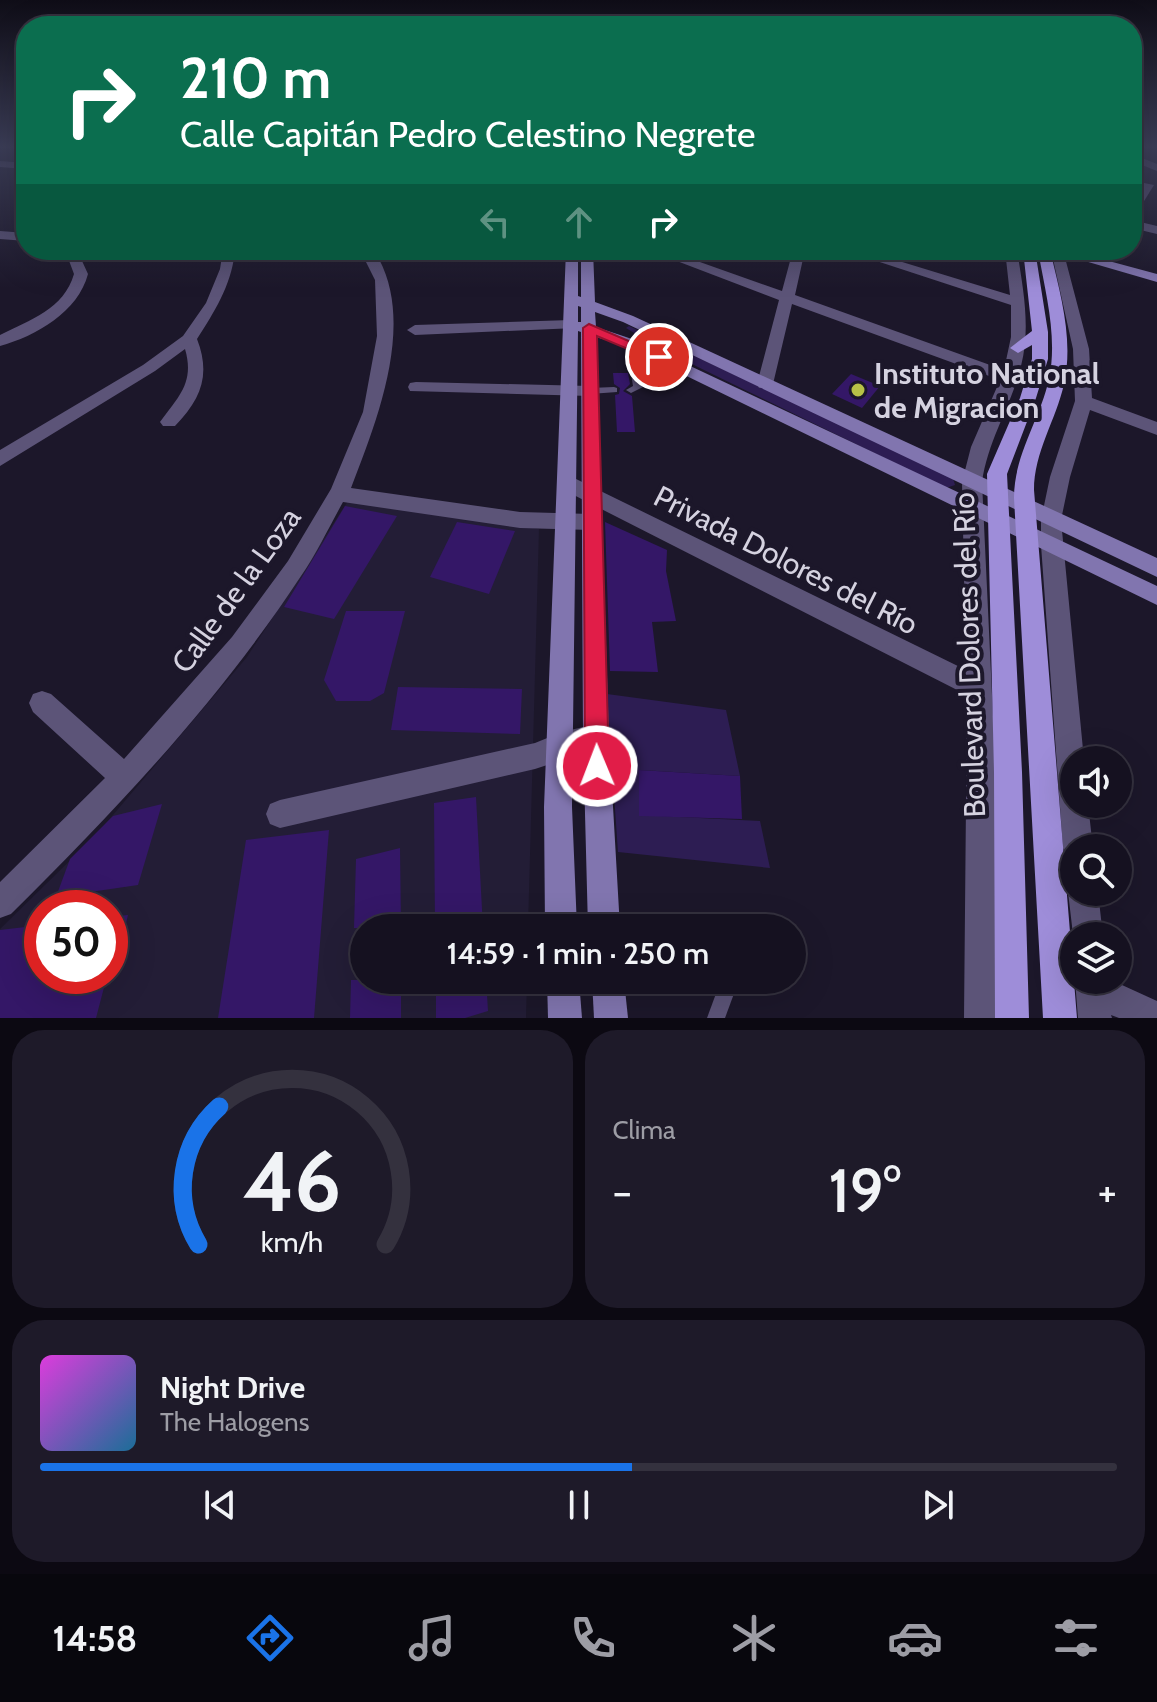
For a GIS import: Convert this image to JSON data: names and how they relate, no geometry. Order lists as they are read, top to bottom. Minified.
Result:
{"streets":{"main road":["Boulevard Dolores del Río"],"street":["Privada Dolores del Río","Calle de la Loza"]},"places":["Instituto National de Migracion"],"page":{"turn":["210 m","Calle Capitán Pedro Celestino Negrete"],"limit":"50","trip":"14:59 · 1 min · 250 m","tile":"Clima","heat":["−","19°","+"],"song":["Night Drive","The Halogens"],"tabs":"14:58","gauge":["46","km/h"]}}
